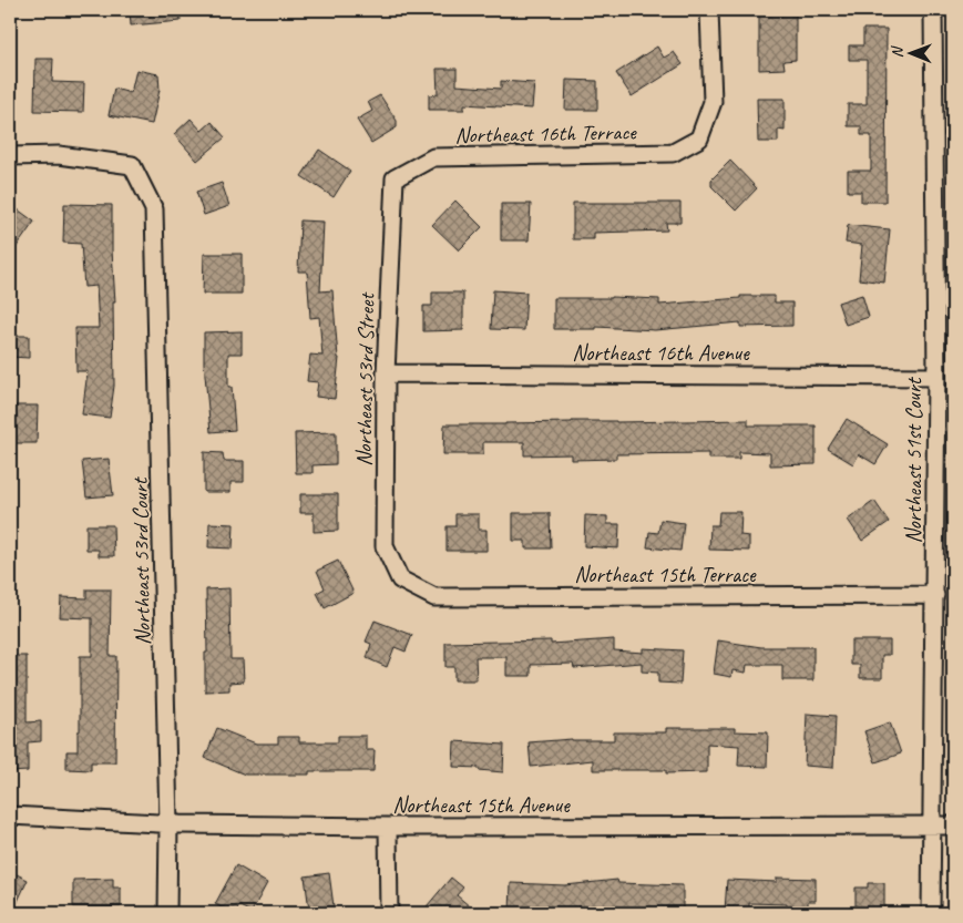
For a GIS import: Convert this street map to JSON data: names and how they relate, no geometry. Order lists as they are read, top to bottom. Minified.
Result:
{"streets":{"street":["Northeast 16th Terrace","Northeast 16th Avenue","Northeast 53rd Street","Northeast 51st Court","Northeast 53rd Court","Northeast 15th Terrace","Northeast 15th Avenue"]},"crossings":[["Northeast 16th Terrace","Northeast 53rd Street"],["Northeast 16th Avenue","Northeast 53rd Street"],["Northeast 16th Avenue","Northeast 51st Court"],["Northeast 53rd Street","Northeast 15th Terrace"],["Northeast 51st Court","Northeast 15th Terrace"],["Northeast 51st Court","Northeast 15th Avenue"],["Northeast 53rd Court","Northeast 15th Avenue"]],"north":"left"}
